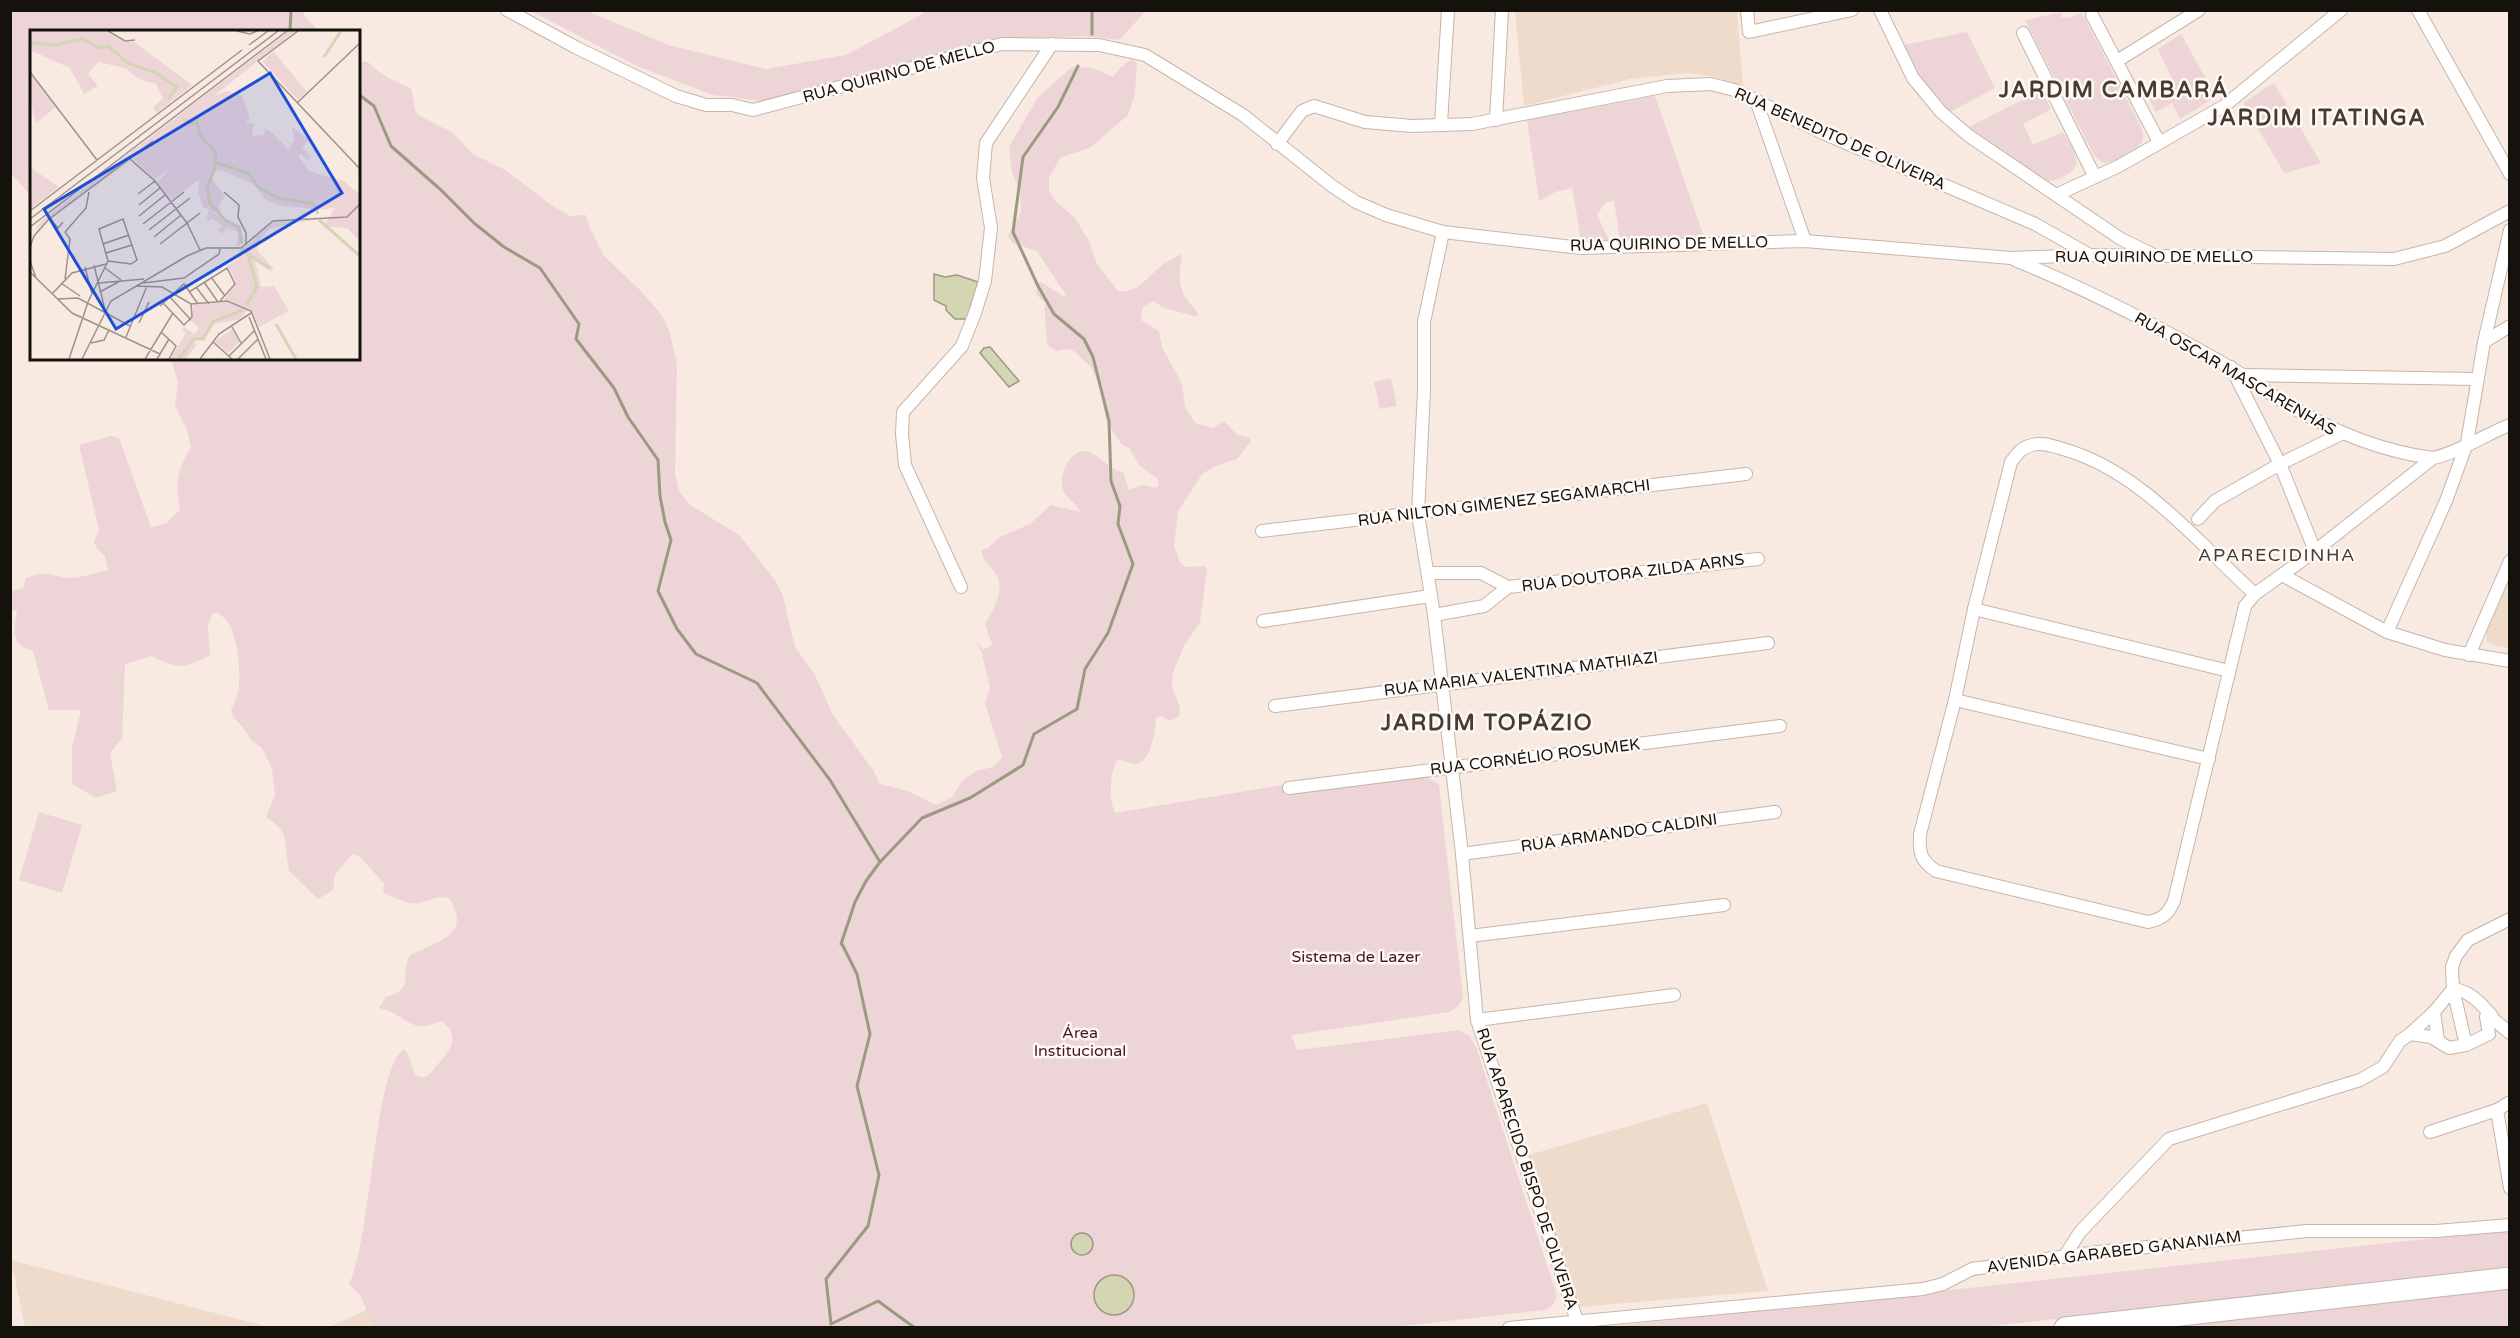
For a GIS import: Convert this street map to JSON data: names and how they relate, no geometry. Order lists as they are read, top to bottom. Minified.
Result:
{"streets":{"street":["RUA QUIRINO DE MELLO","RUA BENEDITO DE OLIVEIRA","RUA OSCAR MASCARENHAS","RUA NILTON GIMENEZ SEGAMARCHI","RUA DOUTORA ZILDA ARNS","RUA MARIA VALENTINA MATHIAZI","RUA CORNÉLIO ROSUMEK","RUA ARMANDO CALDINI","RUA APARECIDO BISPO DE OLIVEIRA","AVENIDA GARABED GANANIAM"]},"crossings":[["RUA QUIRINO DE MELLO","RUA BENEDITO DE OLIVEIRA"],["RUA QUIRINO DE MELLO","RUA OSCAR MASCARENHAS"],["RUA QUIRINO DE MELLO","RUA APARECIDO BISPO DE OLIVEIRA"],["RUA NILTON GIMENEZ SEGAMARCHI","RUA APARECIDO BISPO DE OLIVEIRA"],["RUA DOUTORA ZILDA ARNS","RUA APARECIDO BISPO DE OLIVEIRA"],["RUA MARIA VALENTINA MATHIAZI","RUA APARECIDO BISPO DE OLIVEIRA"],["RUA CORNÉLIO ROSUMEK","RUA APARECIDO BISPO DE OLIVEIRA"],["RUA ARMANDO CALDINI","RUA APARECIDO BISPO DE OLIVEIRA"],["RUA APARECIDO BISPO DE OLIVEIRA","AVENIDA GARABED GANANIAM"]],"districts":["JARDIM CAMBARÁ","JARDIM ITATINGA","APARECIDINHA","JARDIM TOPÁZIO"],"parks":["Sistema de Lazer","Área Institucional"]}
